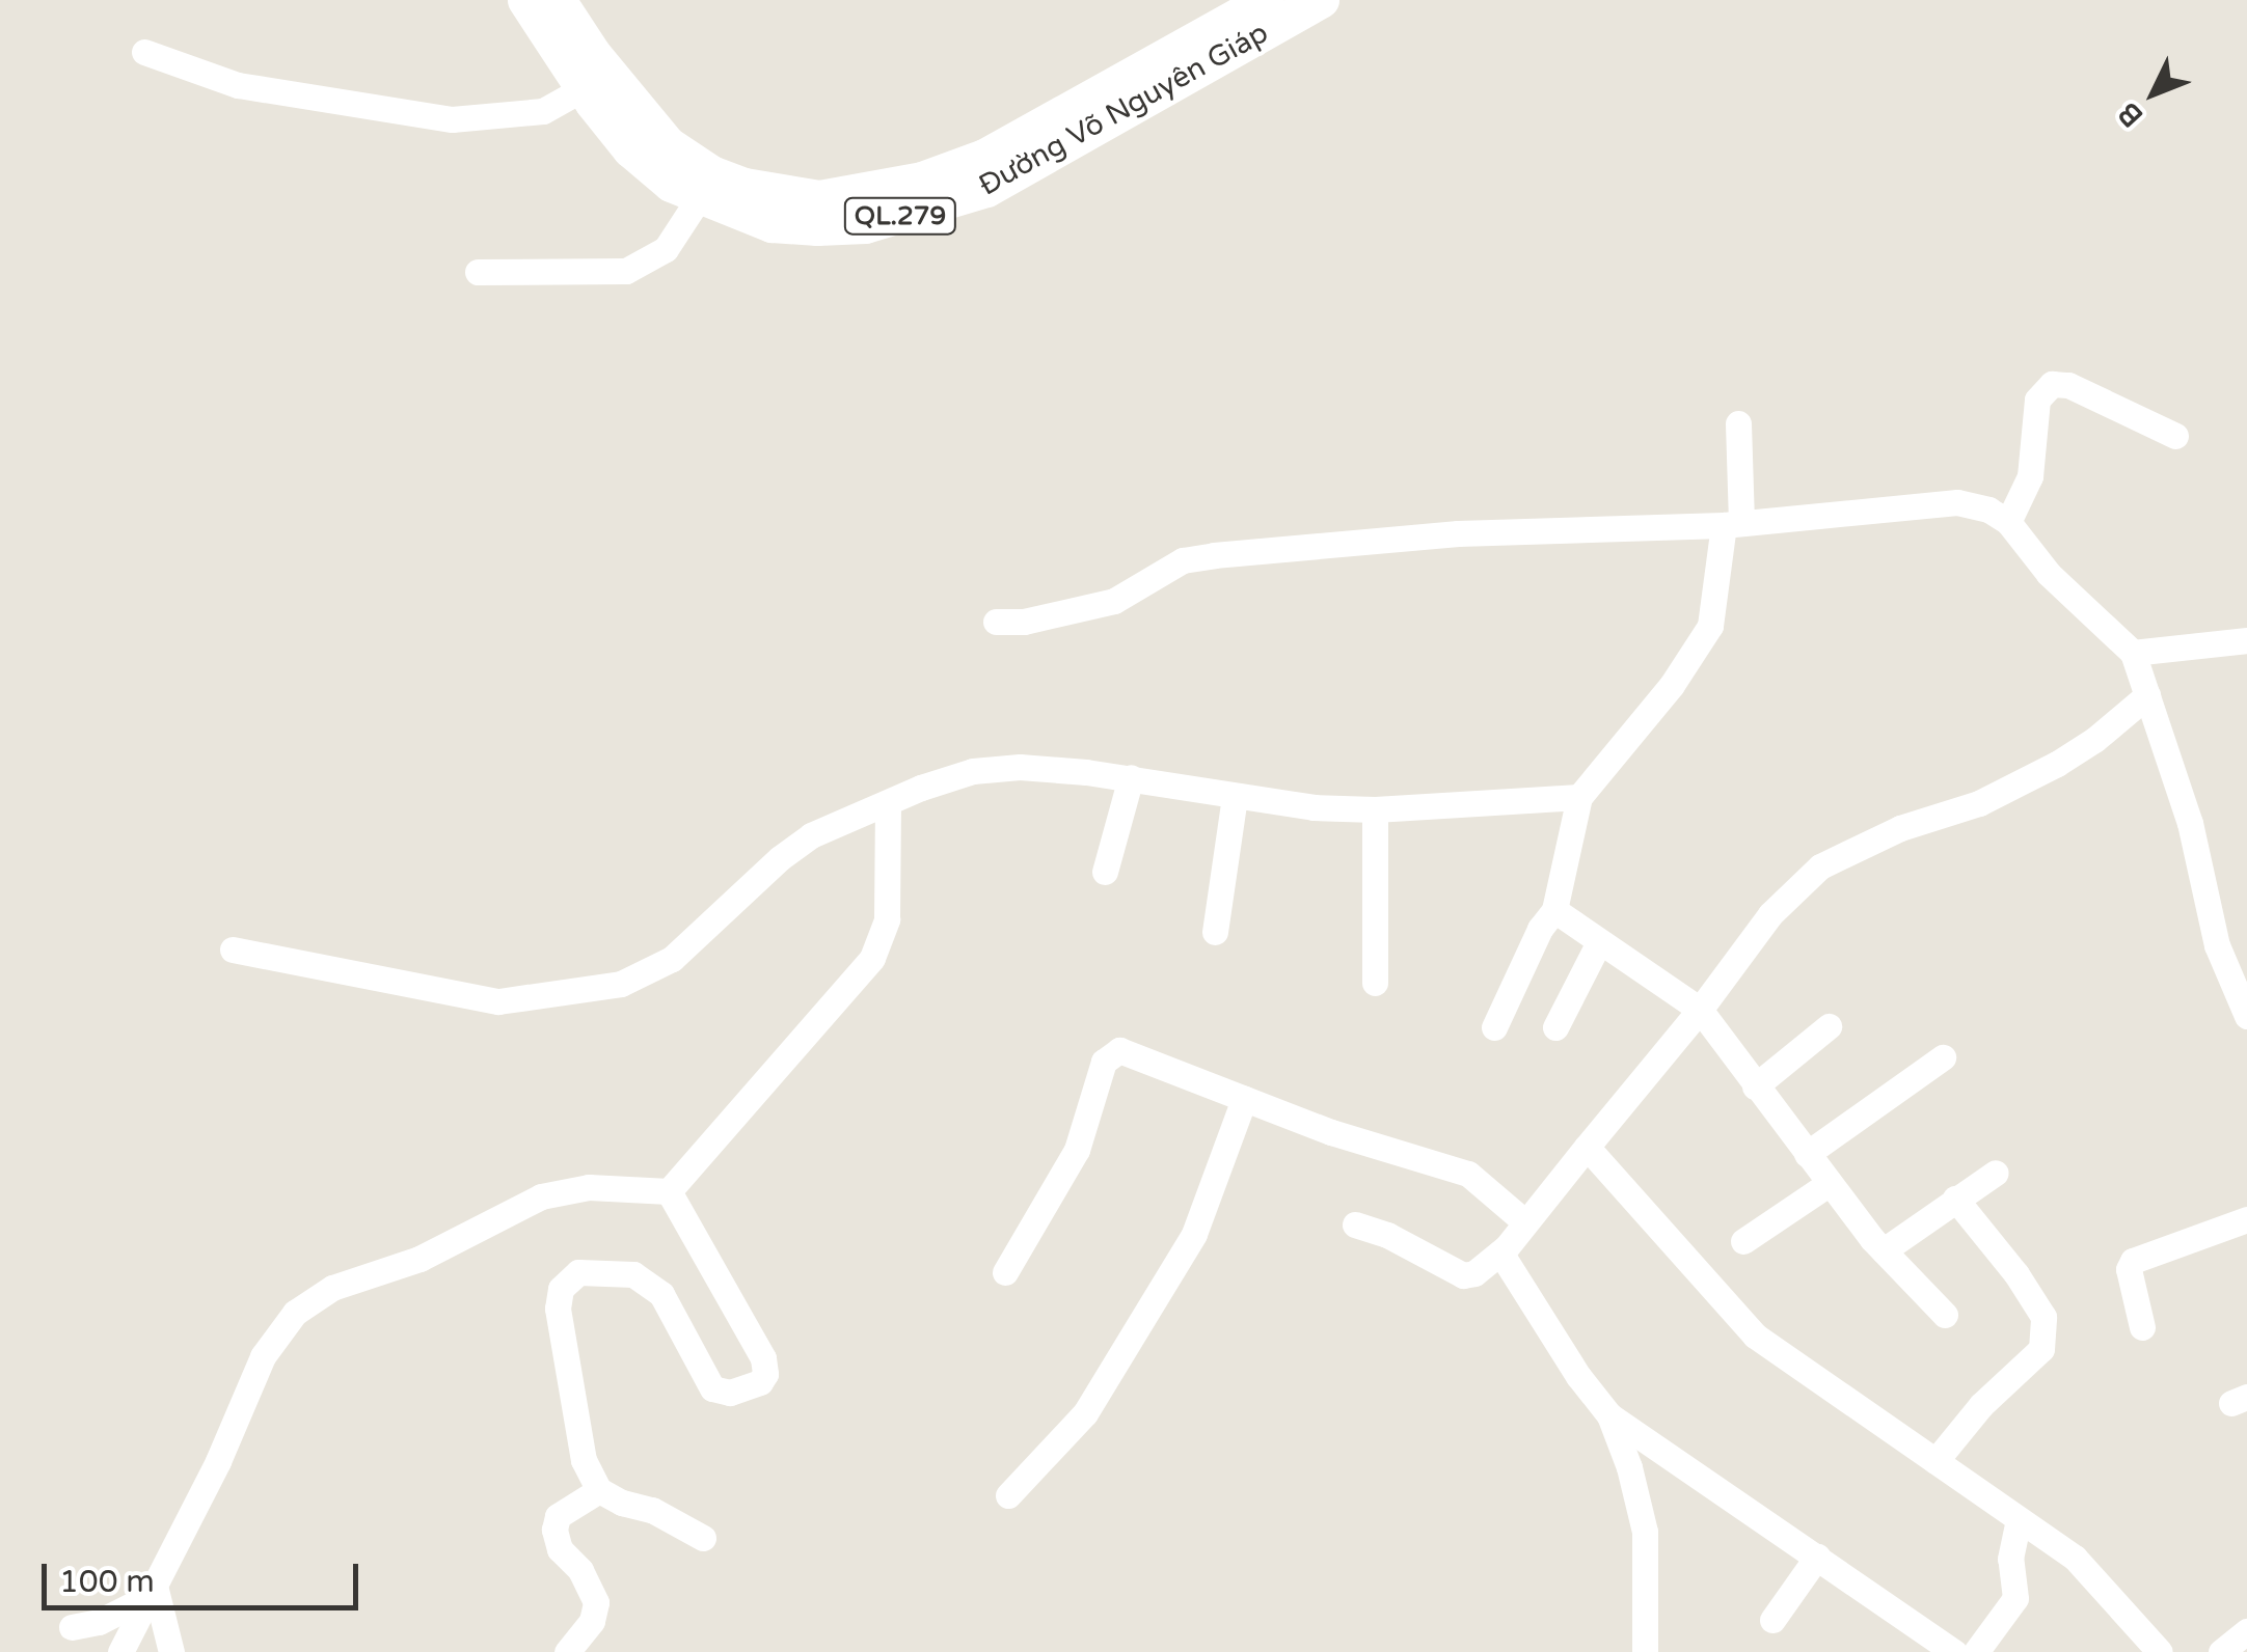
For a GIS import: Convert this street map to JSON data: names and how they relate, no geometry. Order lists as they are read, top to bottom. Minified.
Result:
{"streets":{"highway":["Đường Võ Nguyên Giáp","QL.279"]},"scale_bar":"100 m","north":"bottom left"}
